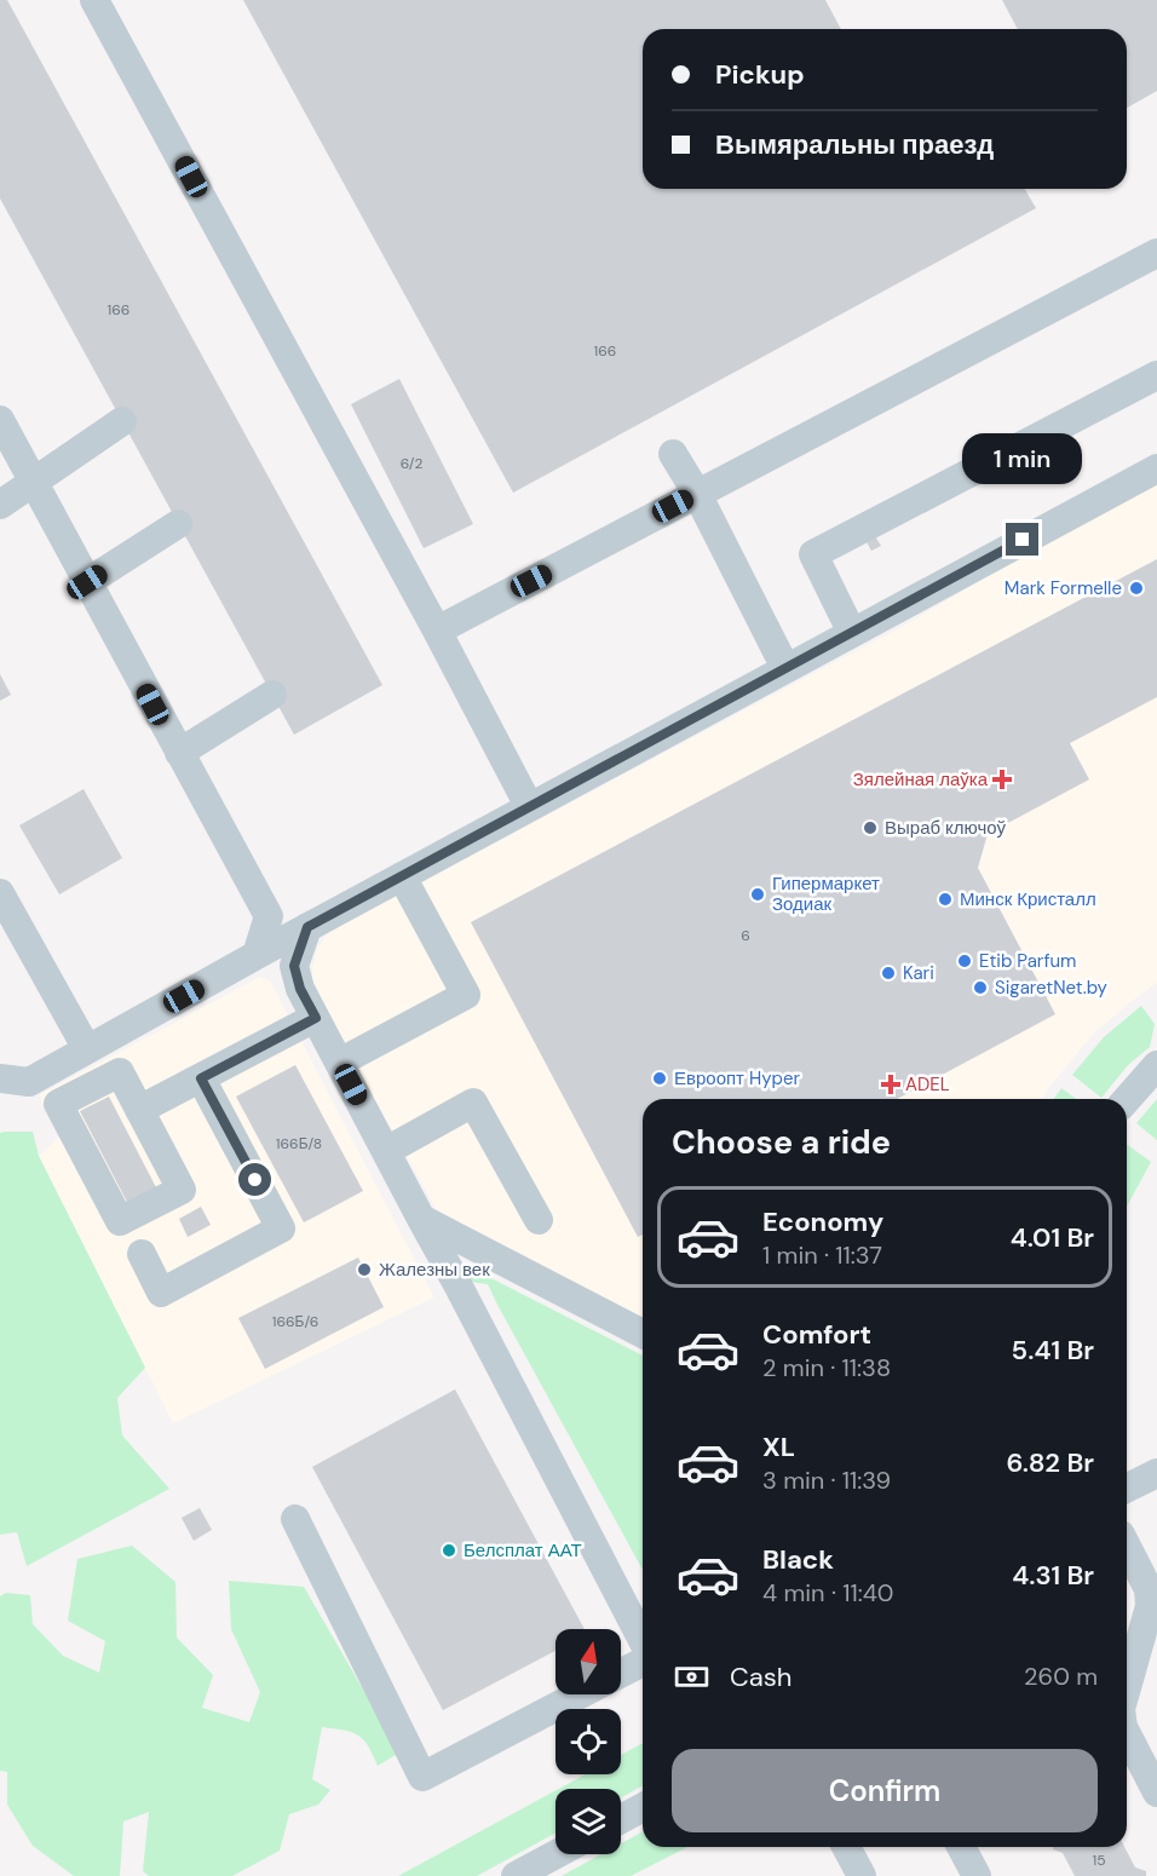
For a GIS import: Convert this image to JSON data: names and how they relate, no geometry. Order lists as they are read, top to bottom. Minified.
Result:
{"places":{"other":["Mark Formelle","Выраб ключоў","Гипермаркет Зодиак","Минск Кристалл","Etib Parfum","Kari","SigaretNet.by","Евроопт Hyper","Жалезны век","Белсплат ААТ"],"health":["Зялейная лаўка","ADEL"]},"house_numbers":["166","166","6/2","6","166Б/8","166Б/6","15"],"north":"top","page":{"banner":["Pickup","Вымяральны праезд"],"bubble":"1 min","heading":"Choose a ride","list":[{"name":"Economy","note":"1 min · 11:37","value":"4.01 Br"},{"name":"Comfort","note":"2 min · 11:38","value":"5.41 Br"},{"name":"XL","note":"3 min · 11:39","value":"6.82 Br"},{"name":"Black","note":"4 min · 11:40","value":"4.31 Br"}],"pay":["Cash","260 m"],"buttons":"Confirm"}}
